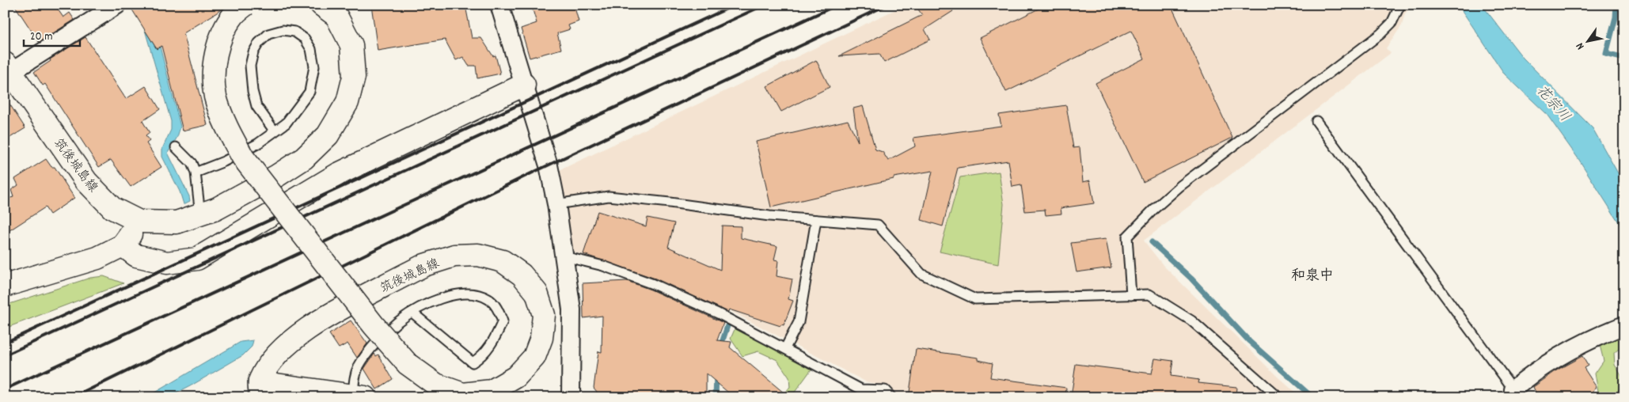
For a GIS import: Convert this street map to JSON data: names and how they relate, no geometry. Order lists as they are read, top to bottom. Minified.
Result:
{"streets":{"main road":["筑後城島線"]},"districts":["和泉中"],"water":["花宗川"],"scale_bar":"20 m","north":"bottom left"}
